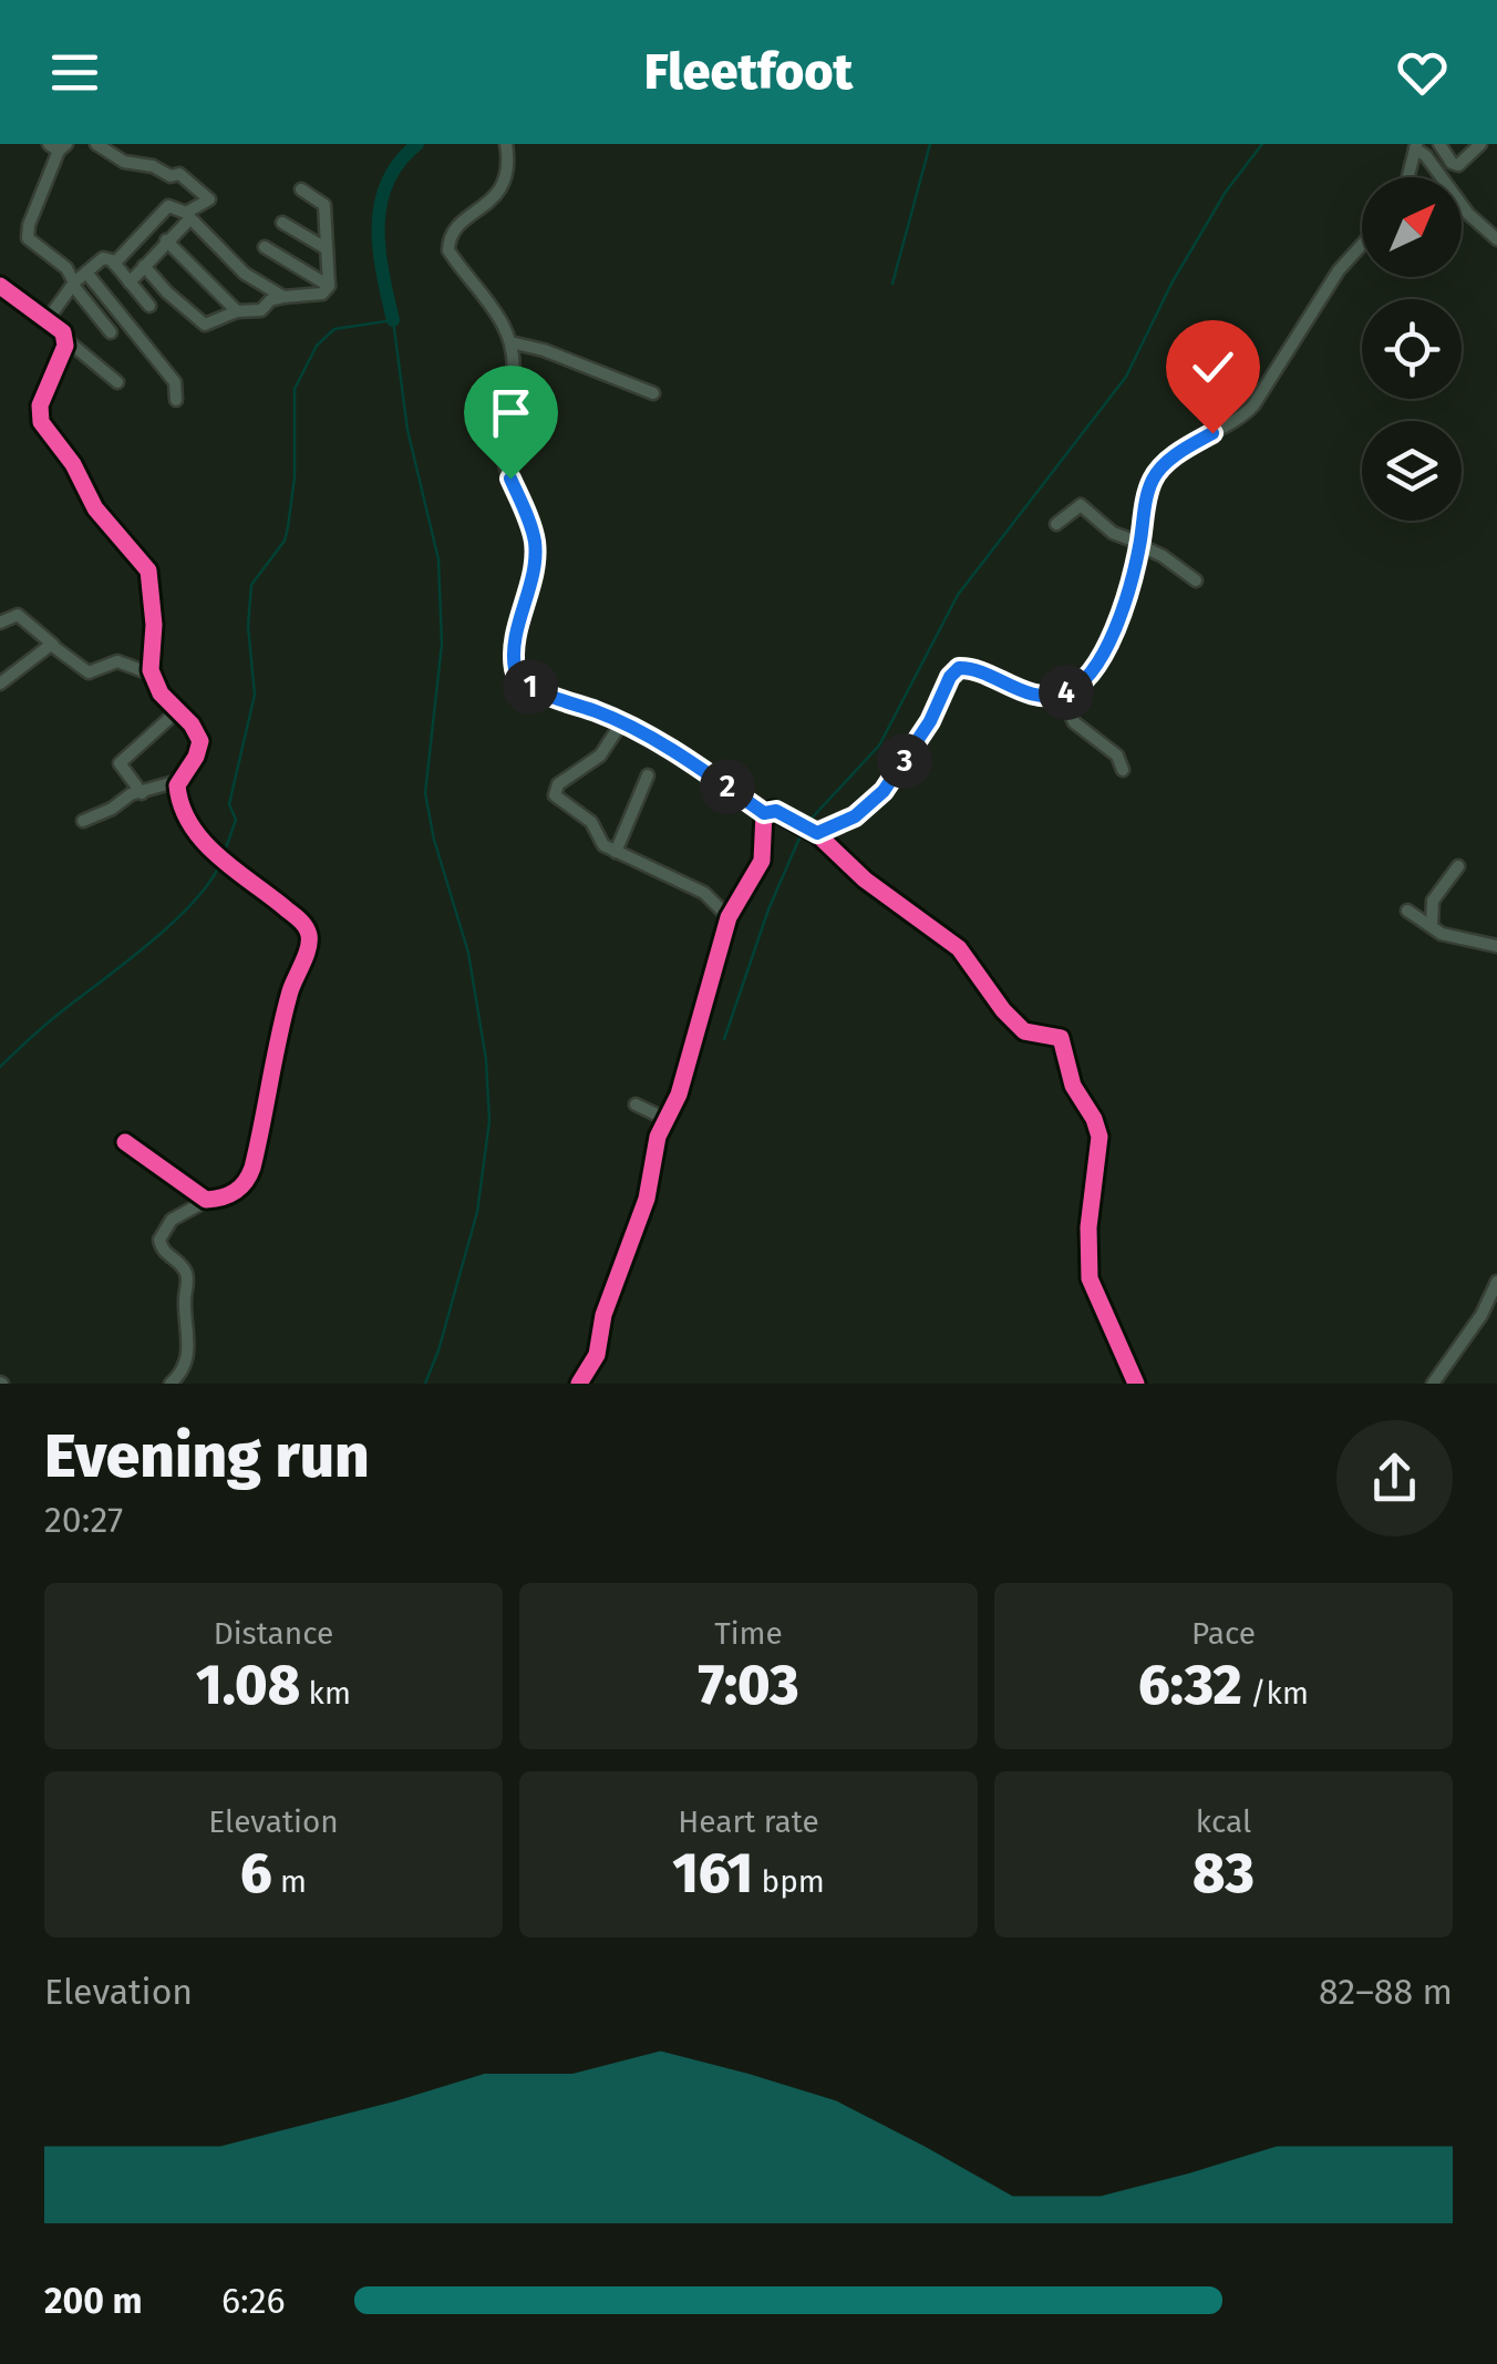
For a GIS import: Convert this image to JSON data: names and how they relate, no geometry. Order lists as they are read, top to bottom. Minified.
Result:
{"north":"top right","page":{"header":"Fleetfoot","pins":["1","4","3","2"],"heading":["Evening run","20:27"],"stats":[["Distance","1.08 km"],["Time","7:03"],["Pace","6:32 /km"],["Elevation","6 m"],["Heart rate","161 bpm"],["kcal","83"]],"chart":["Elevation","82–88 m"],"list":[{"name":"200 m","note":"6:26"}]}}
